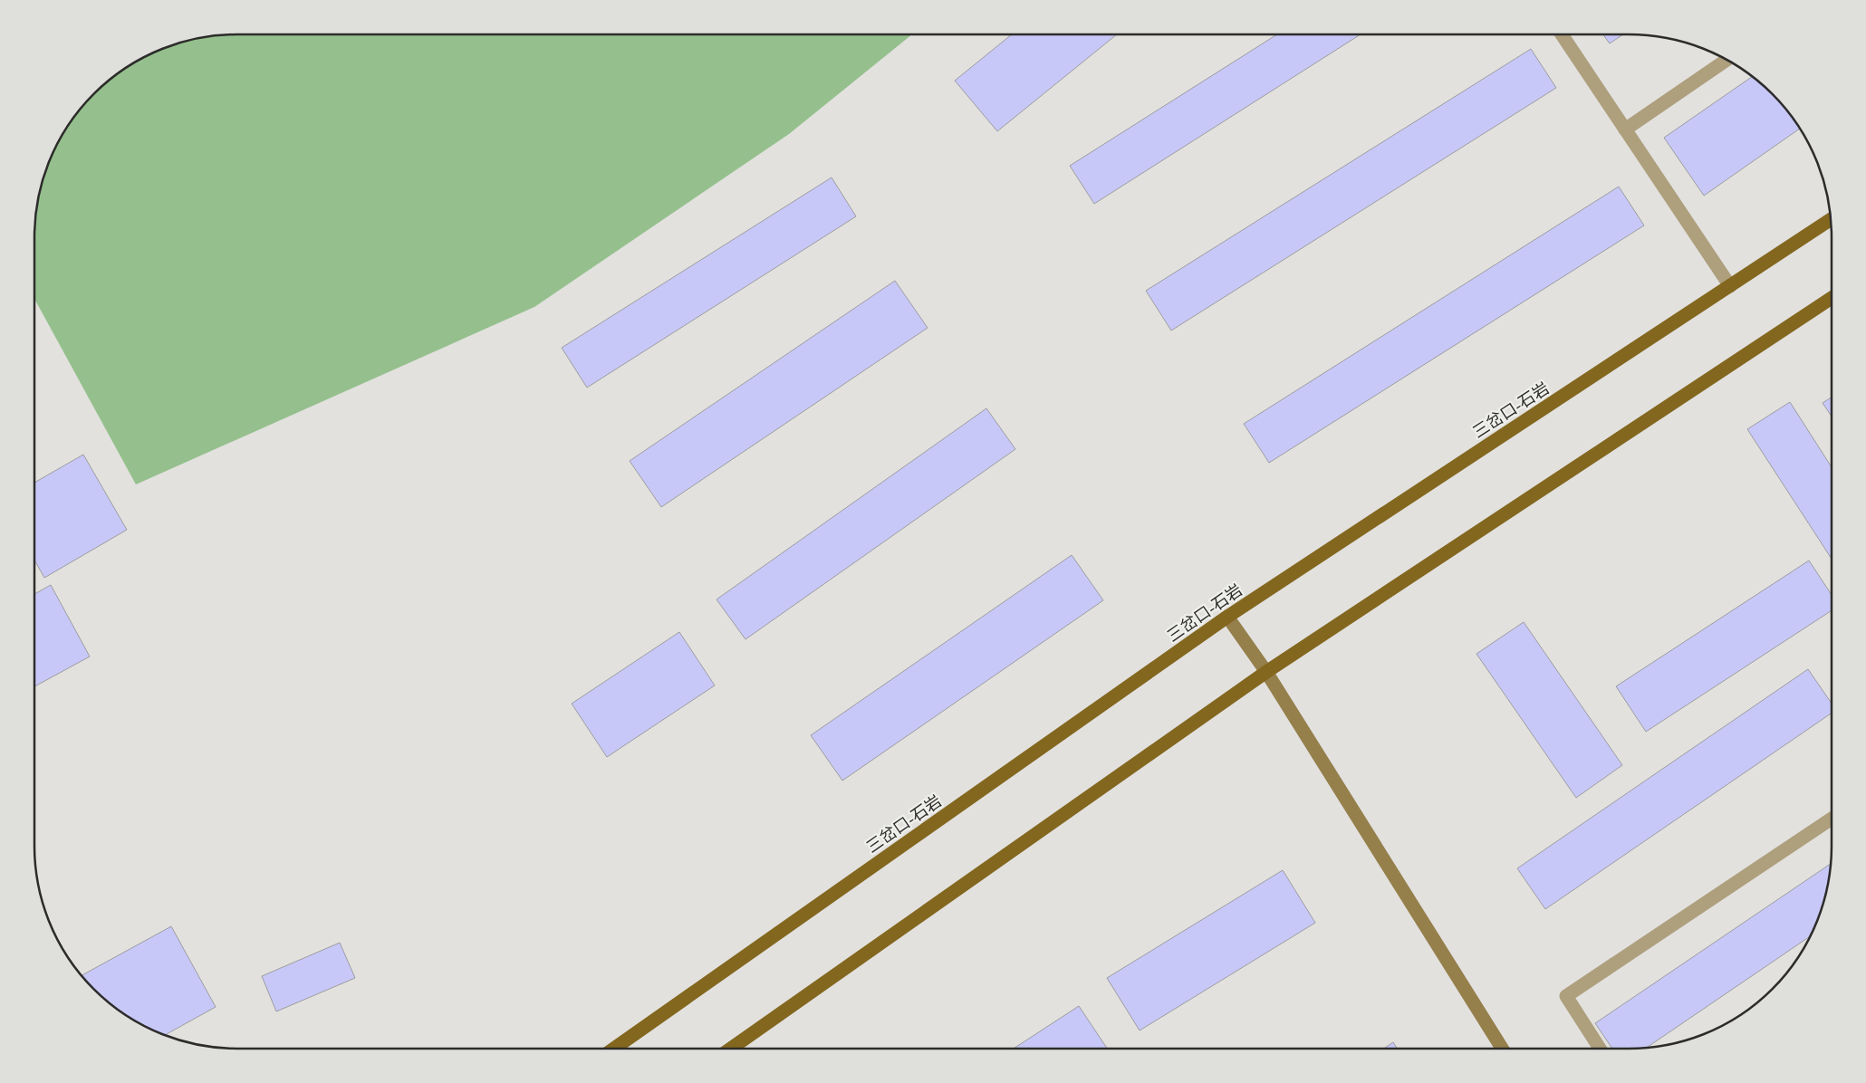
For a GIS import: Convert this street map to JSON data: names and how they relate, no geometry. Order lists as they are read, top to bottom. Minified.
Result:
{"streets":{"main road":["三岔口-石岩"]}}
